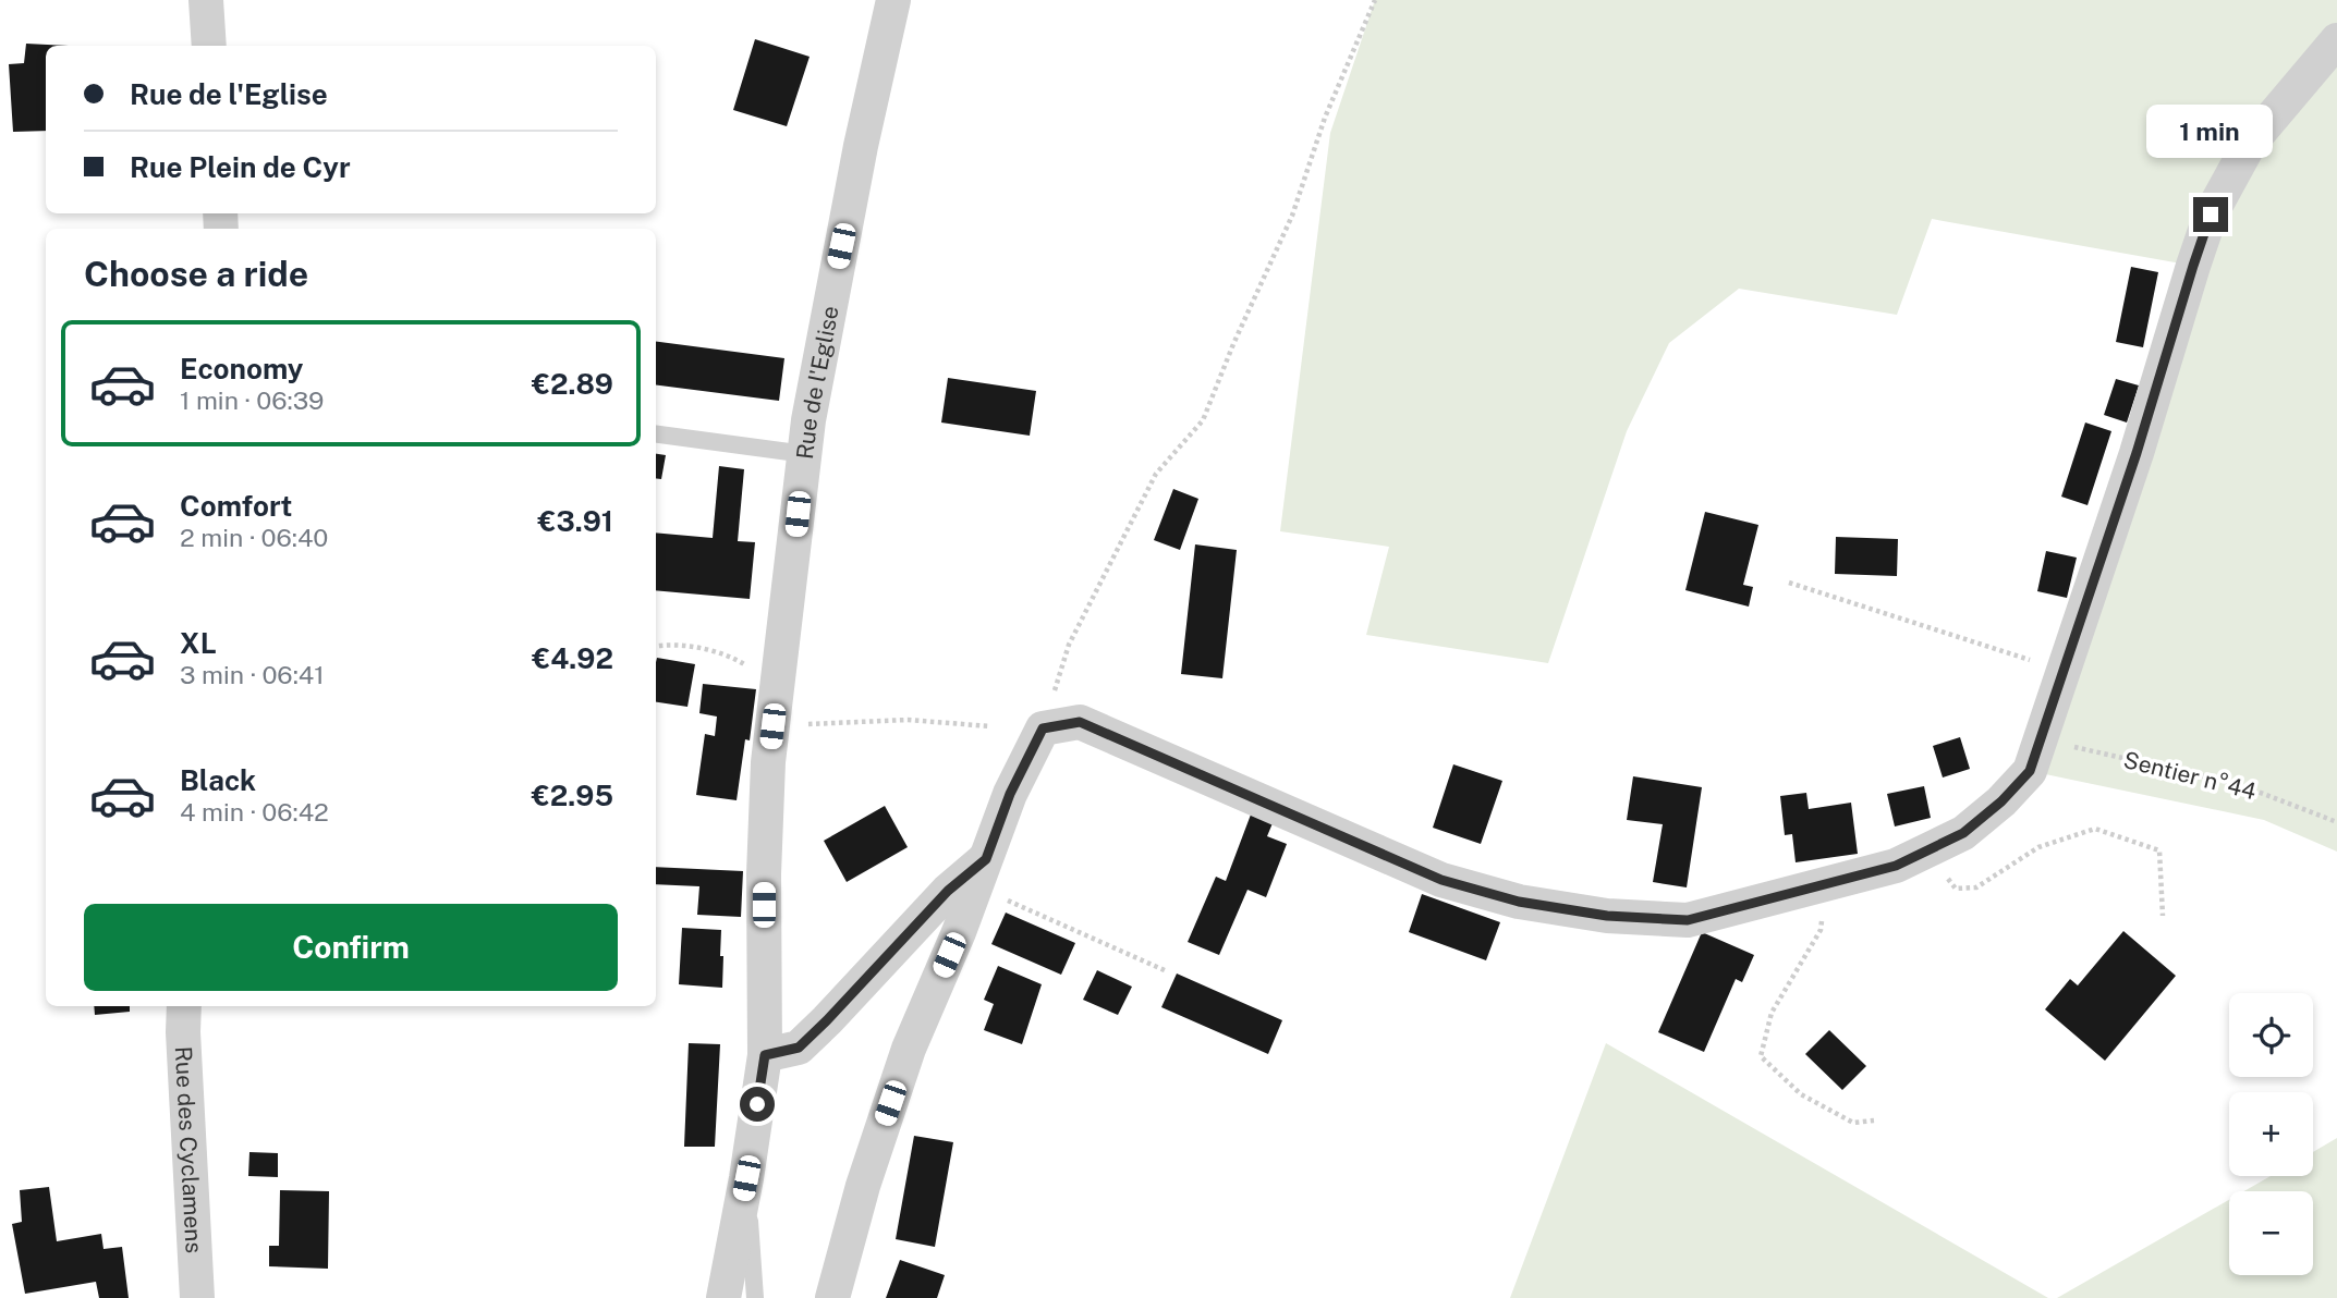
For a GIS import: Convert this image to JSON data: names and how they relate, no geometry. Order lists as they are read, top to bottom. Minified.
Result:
{"streets":{"street":["Rue de l'Eglise","Rue des Cyclamens"],"path":["Sentier n°44"]},"page":{"banner":["Rue de l'Eglise","Rue Plein de Cyr"],"bubble":"1 min","heading":"Choose a ride","list":[{"name":"Economy","note":"1 min · 06:39","value":"€2.89"},{"name":"Comfort","note":"2 min · 06:40","value":"€3.91"},{"name":"XL","note":"3 min · 06:41","value":"€4.92"},{"name":"Black","note":"4 min · 06:42","value":"€2.95"}],"buttons":"Confirm","map_buttons":["+","−"]}}
